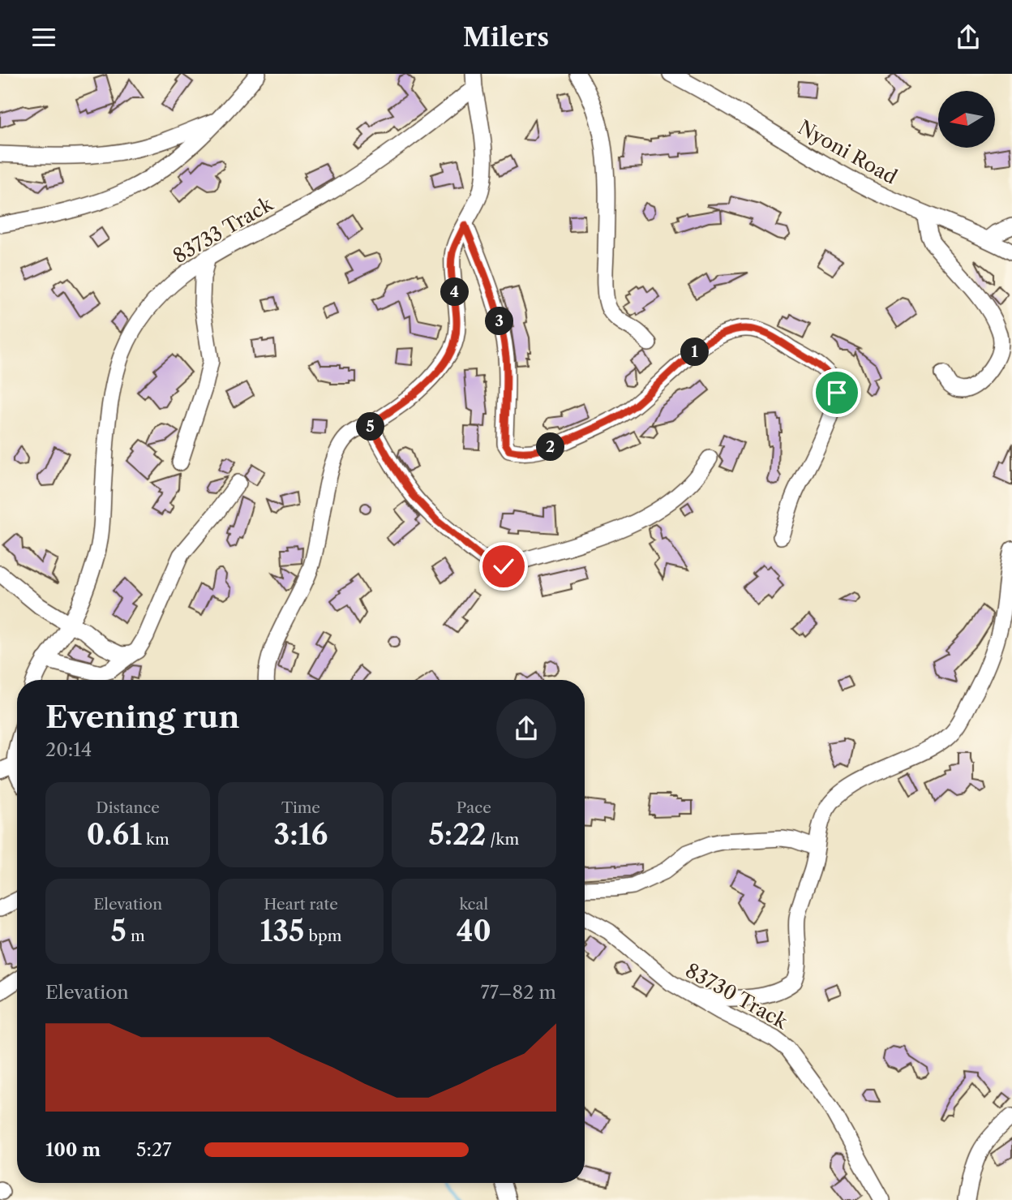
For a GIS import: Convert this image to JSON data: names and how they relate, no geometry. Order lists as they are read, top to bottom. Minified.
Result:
{"streets":{"street":["Nyoni Road","83733 Track","83730 Track"]},"north":"left","page":{"header":"Milers","pins":["4","3","1","5","2"],"heading":["Evening run","20:14"],"stats":[["Distance","0.61 km"],["Time","3:16"],["Pace","5:22 /km"],["Elevation","5 m"],["Heart rate","135 bpm"],["kcal","40"]],"chart":["Elevation","77–82 m"],"list":[{"name":"100 m","note":"5:27"}]}}
